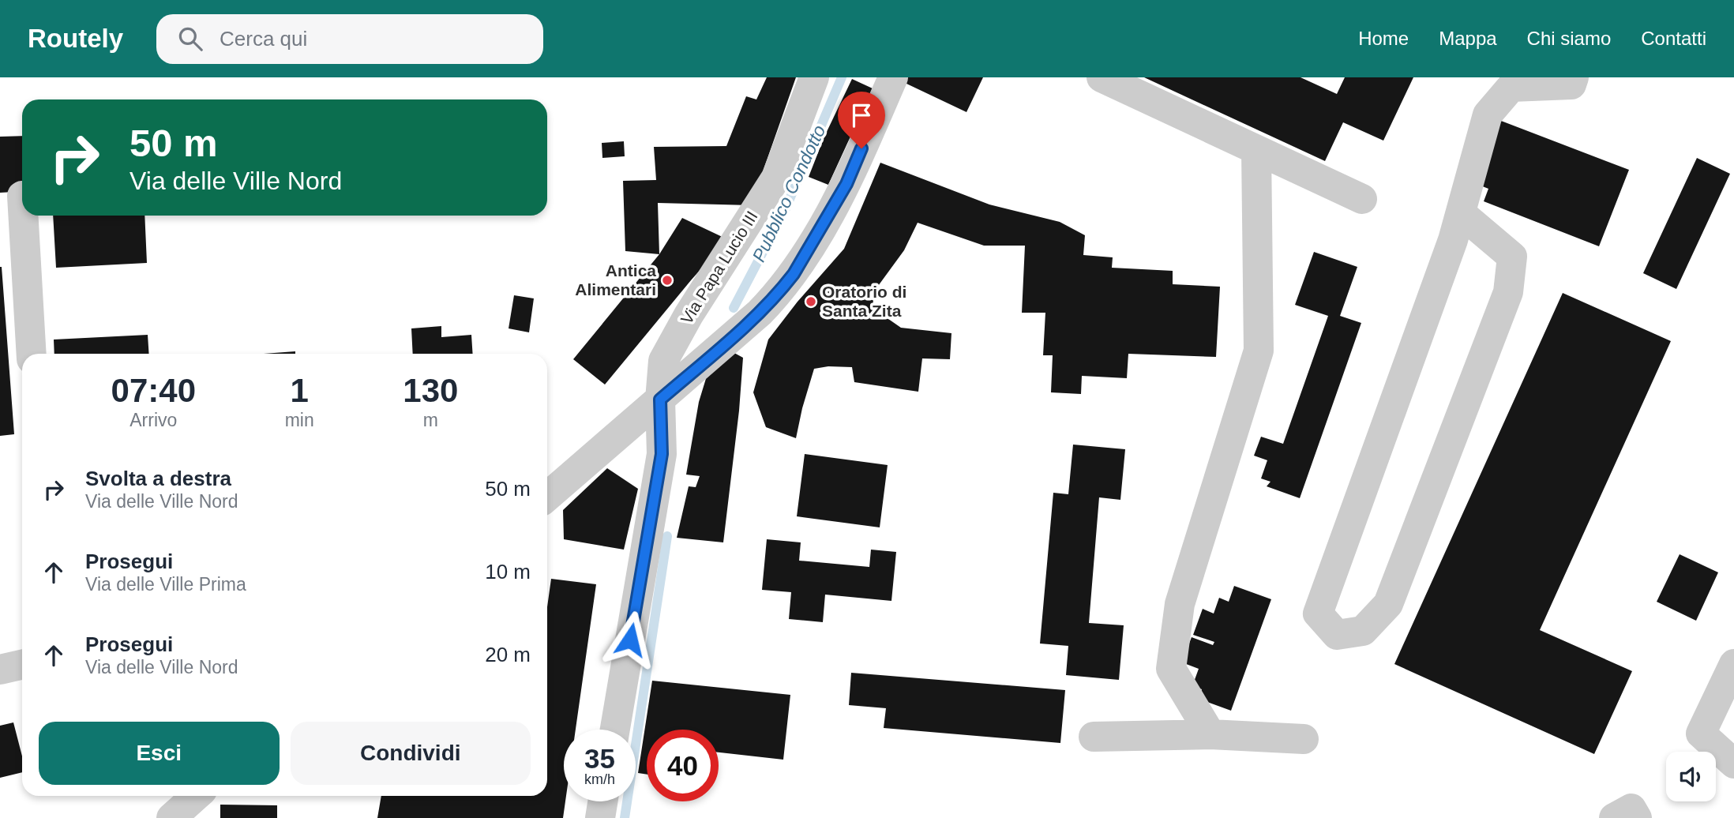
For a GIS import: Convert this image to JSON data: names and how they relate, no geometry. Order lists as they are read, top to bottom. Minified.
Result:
{"streets":{"street":["Via Papa Lucio III"]},"water":["Pubblico Condotto"],"places":["Antica Alimentari","Oratorio di Santa Zita"],"page":{"header":"Routely","search":"Cerca qui","nav":["Home","Mappa","Chi siamo","Contatti"],"turn":["50 m","Via delle Ville Nord"],"eta":["07:40","Arrivo","1","min","130","m"],"list":[{"name":"Svolta a destra","note":"Via delle Ville Nord","value":"50 m"},{"name":"Prosegui","note":"Via delle Ville Prima","value":"10 m"},{"name":"Prosegui","note":"Via delle Ville Nord","value":"20 m"}],"buttons":["Esci","Condividi"],"speed":"35 km/h","limit":"40"}}
